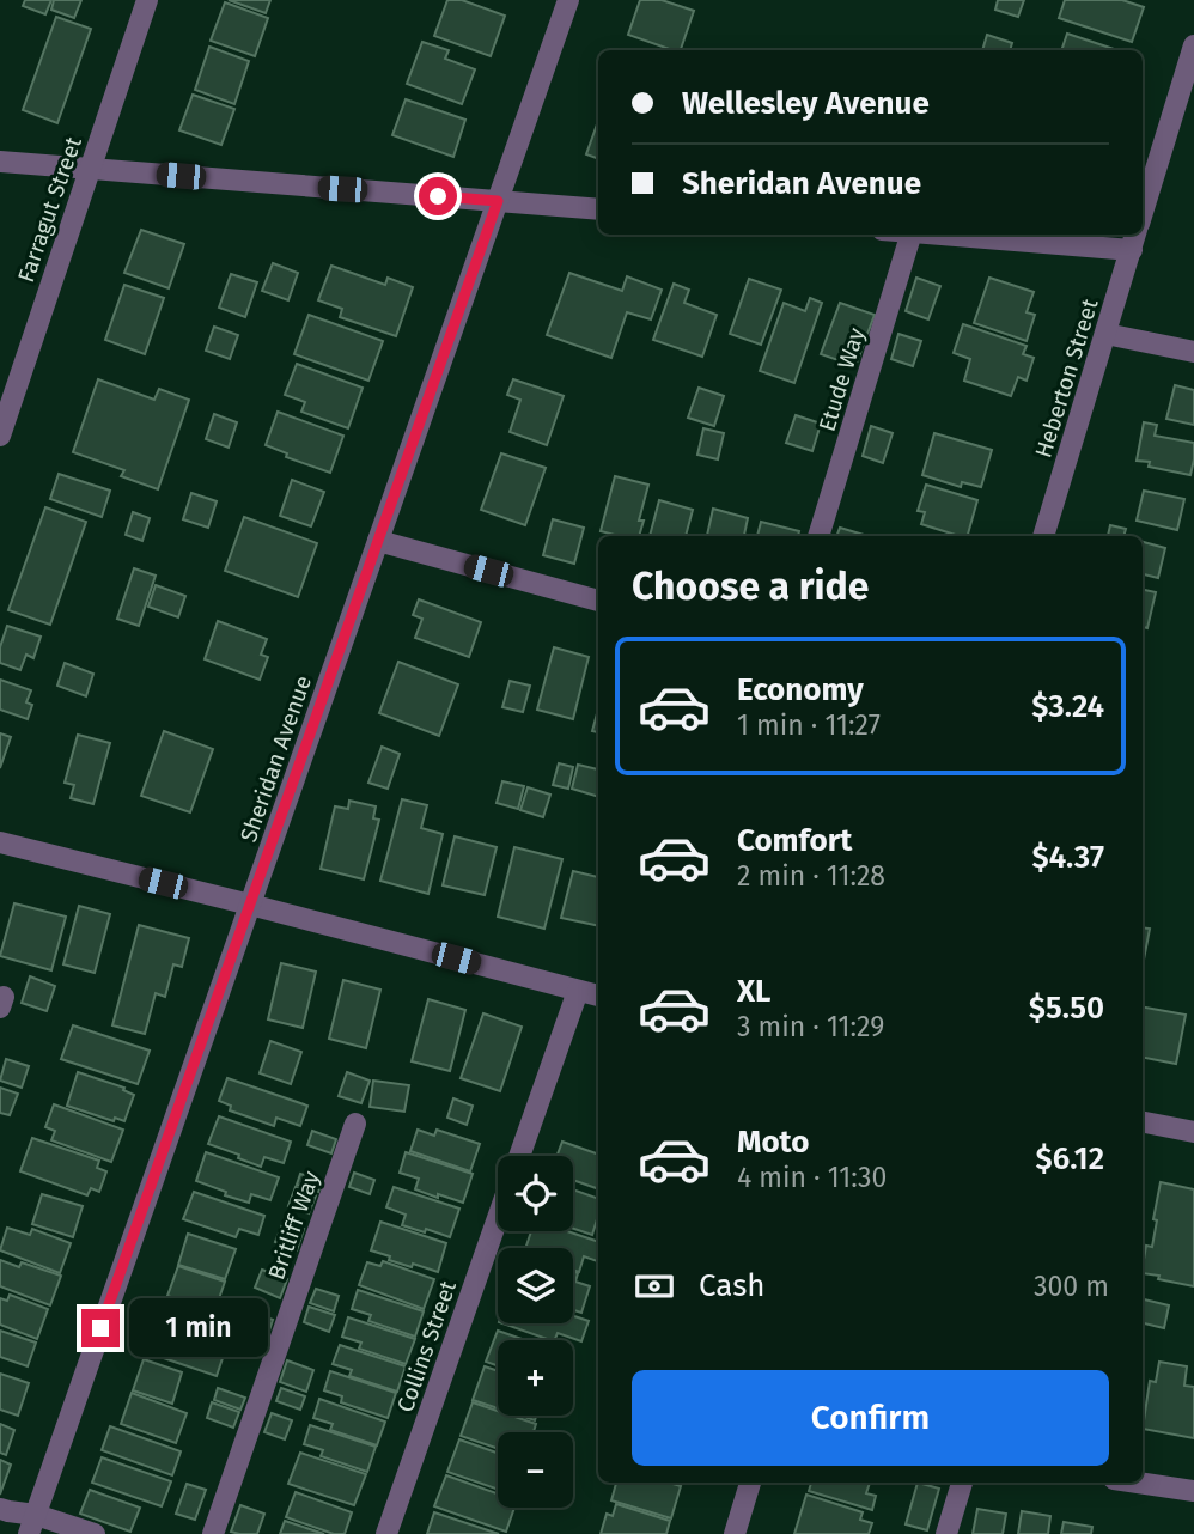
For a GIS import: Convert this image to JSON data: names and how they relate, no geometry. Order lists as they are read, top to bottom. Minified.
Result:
{"streets":{"street":["Farragut Street","Heberton Street","Etude Way","Sheridan Avenue","Britliff Way","Collins Street"]},"page":{"banner":["Wellesley Avenue","Sheridan Avenue"],"heading":"Choose a ride","list":[{"name":"Economy","note":"1 min · 11:27","value":"$3.24"},{"name":"Comfort","note":"2 min · 11:28","value":"$4.37"},{"name":"XL","note":"3 min · 11:29","value":"$5.50"},{"name":"Moto","note":"4 min · 11:30","value":"$6.12"}],"map_buttons":["+","−"],"pay":["Cash","300 m"],"bubble":"1 min","buttons":"Confirm"}}
